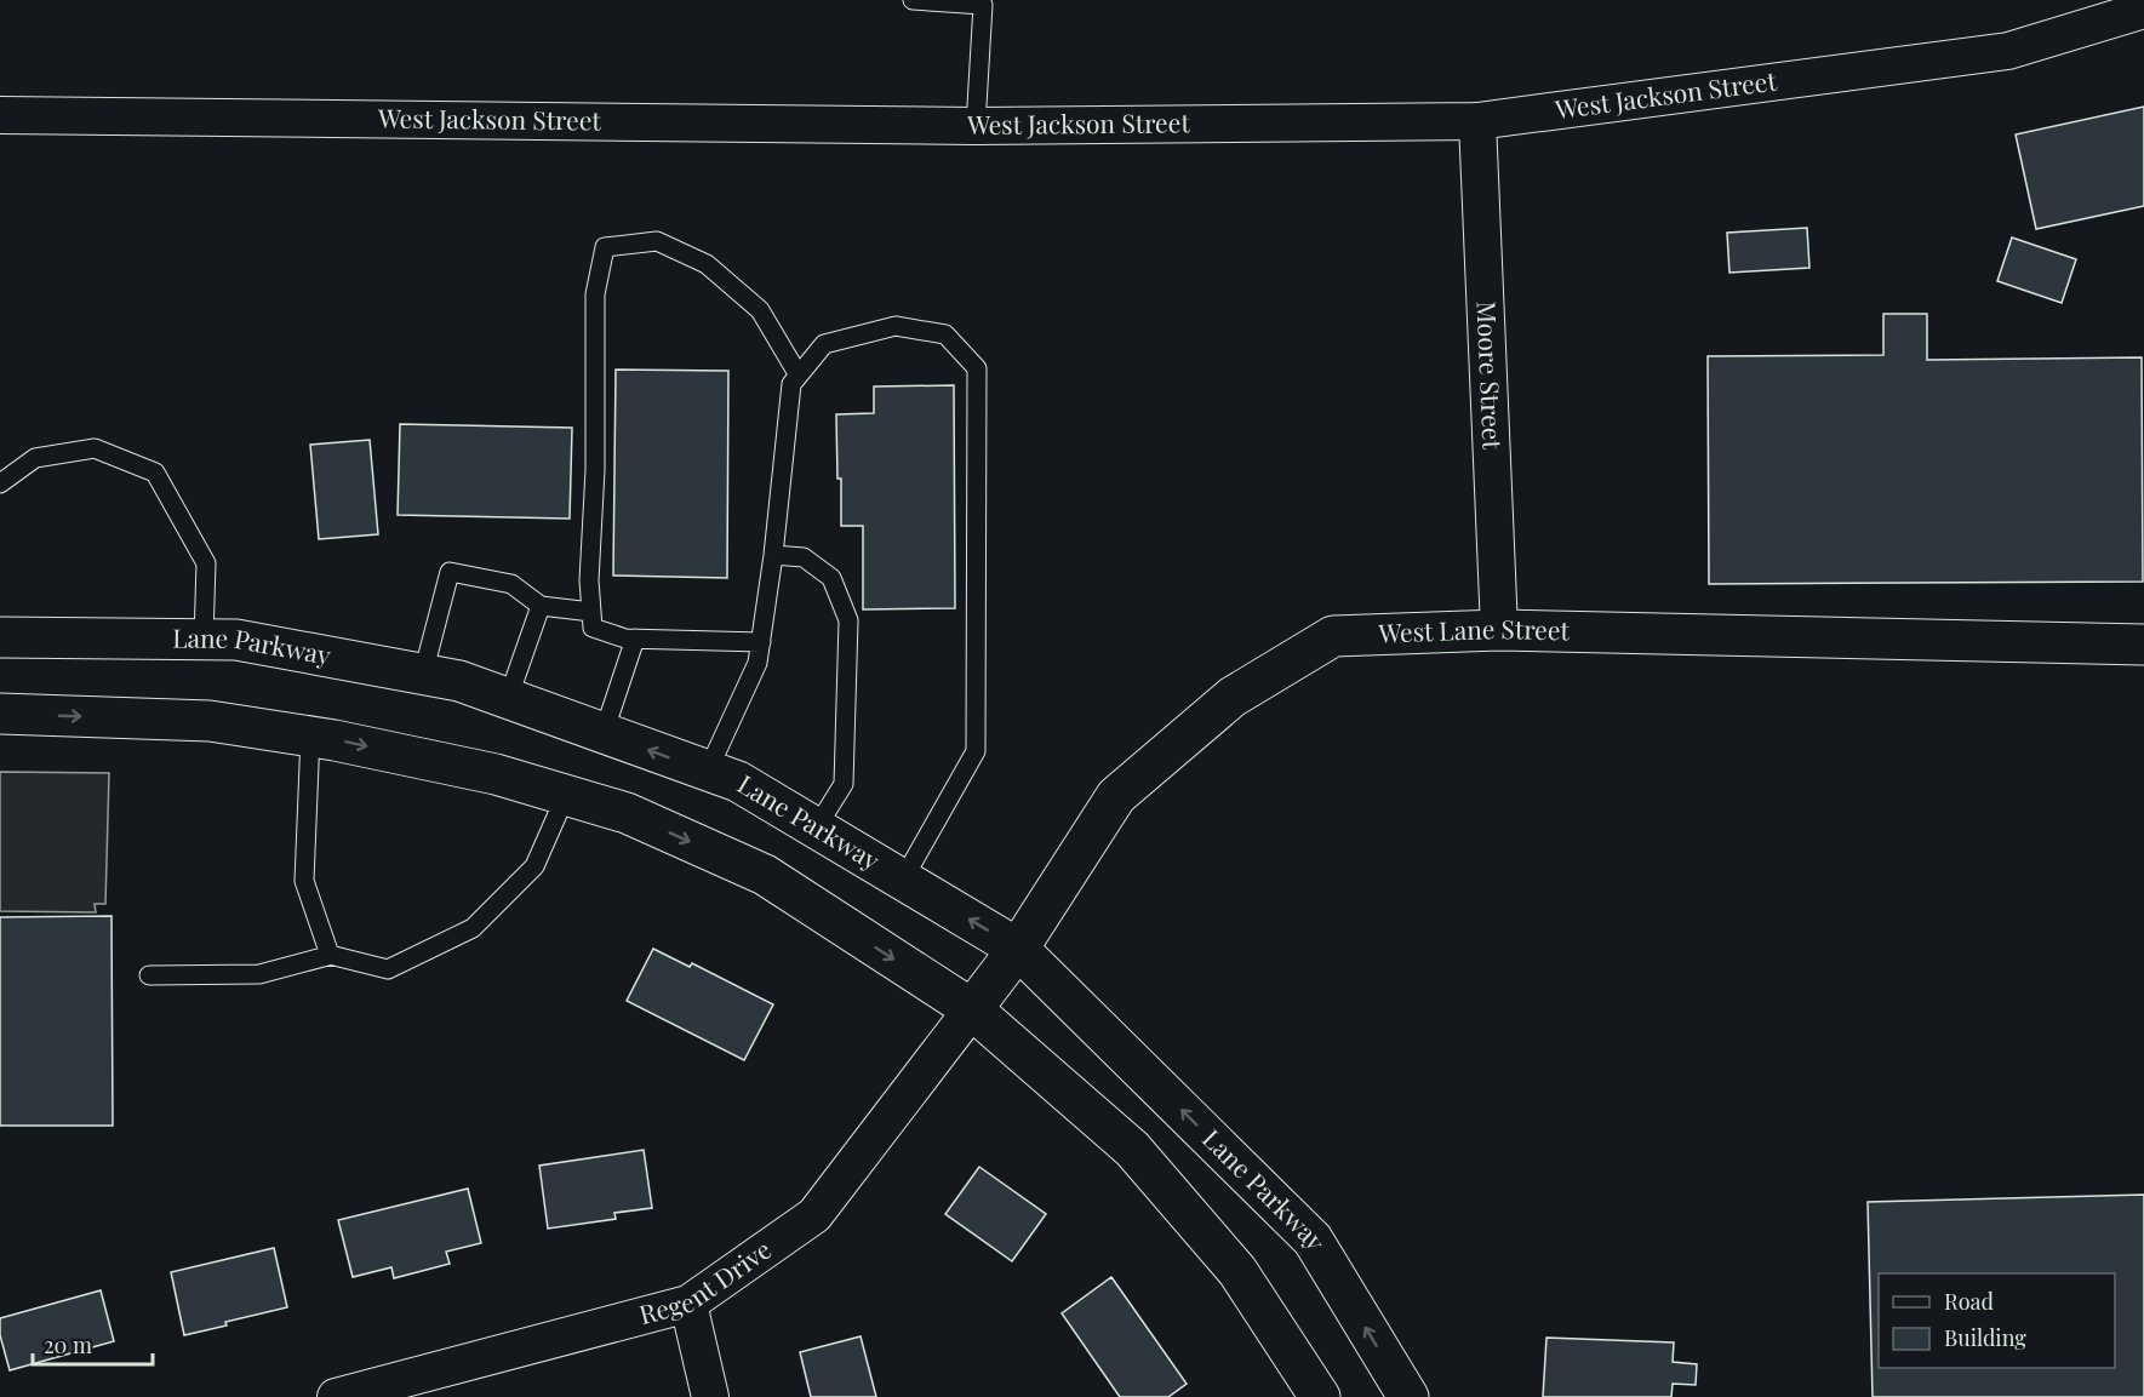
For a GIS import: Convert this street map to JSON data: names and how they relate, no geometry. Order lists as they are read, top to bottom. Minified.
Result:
{"streets":{"main road":["West Lane Street","Lane Parkway"],"street":["West Jackson Street","Moore Street","Regent Drive"]},"crossings":[["West Jackson Street","Moore Street"],["Moore Street","West Lane Street"],["West Lane Street","Lane Parkway"],["West Lane Street","Regent Drive"]],"legend":["Road","Building"],"scale_bar":"20 m"}
